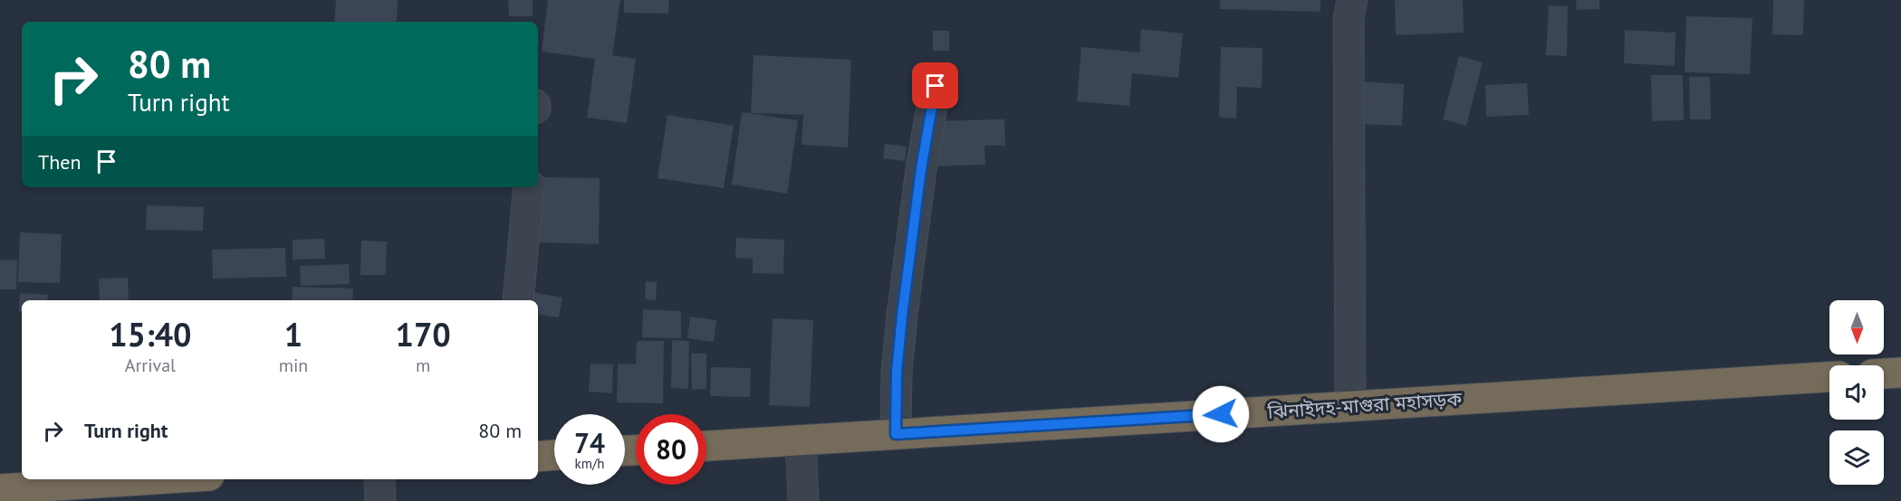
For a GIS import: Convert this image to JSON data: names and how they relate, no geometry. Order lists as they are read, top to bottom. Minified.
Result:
{"streets":{"highway":["ঝিনাইদহ-মাগুরা মহাসড়ক"]},"north":"bottom","page":{"turn":["80 m","Turn right"],"then":"Then","eta":["15:40","Arrival","1","min","170","m"],"list":[{"name":"Turn right","value":"80 m"}],"speed":"74 km/h","limit":"80"}}
